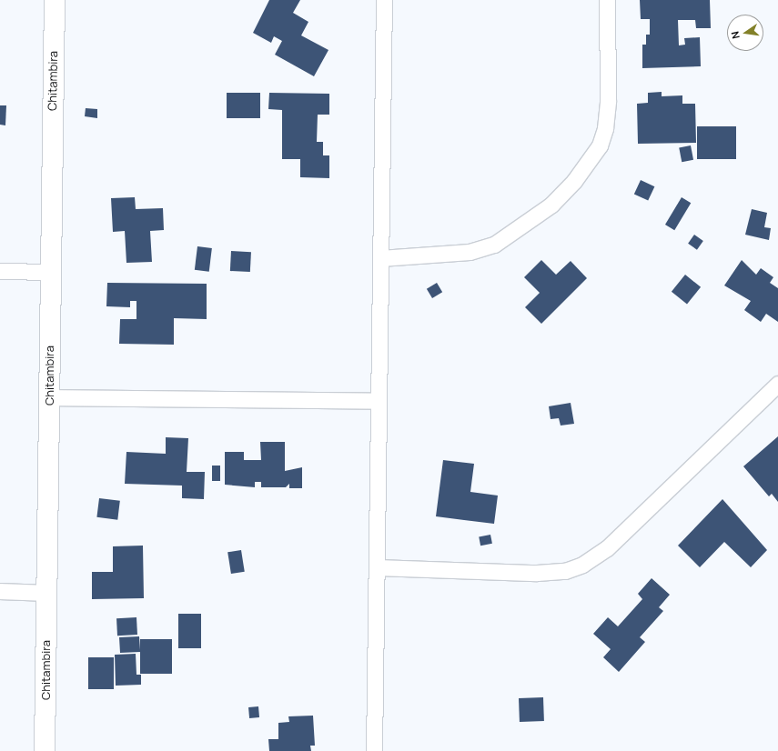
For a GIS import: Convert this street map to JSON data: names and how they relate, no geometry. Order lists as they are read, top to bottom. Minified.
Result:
{"streets":{"street":["Chitambira"]},"north":"left"}
